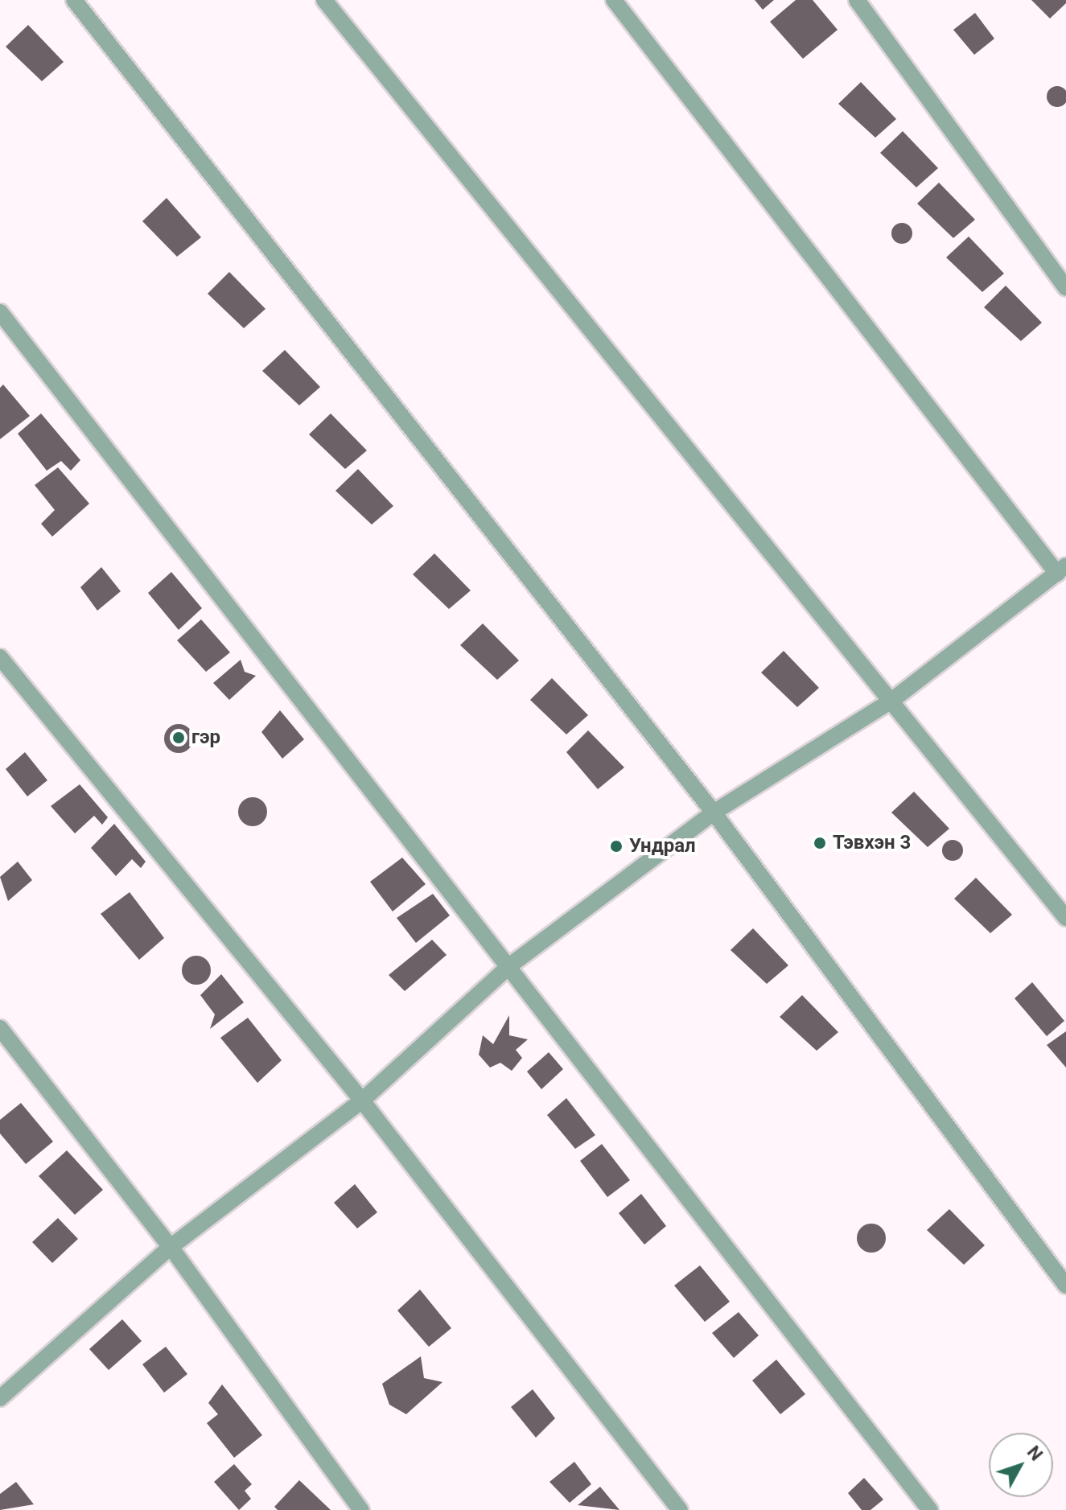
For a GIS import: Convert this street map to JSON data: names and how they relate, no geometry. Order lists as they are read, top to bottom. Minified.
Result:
{"places":["гэр","Тэвхэн 3","Ундрал"],"north":"top right"}
